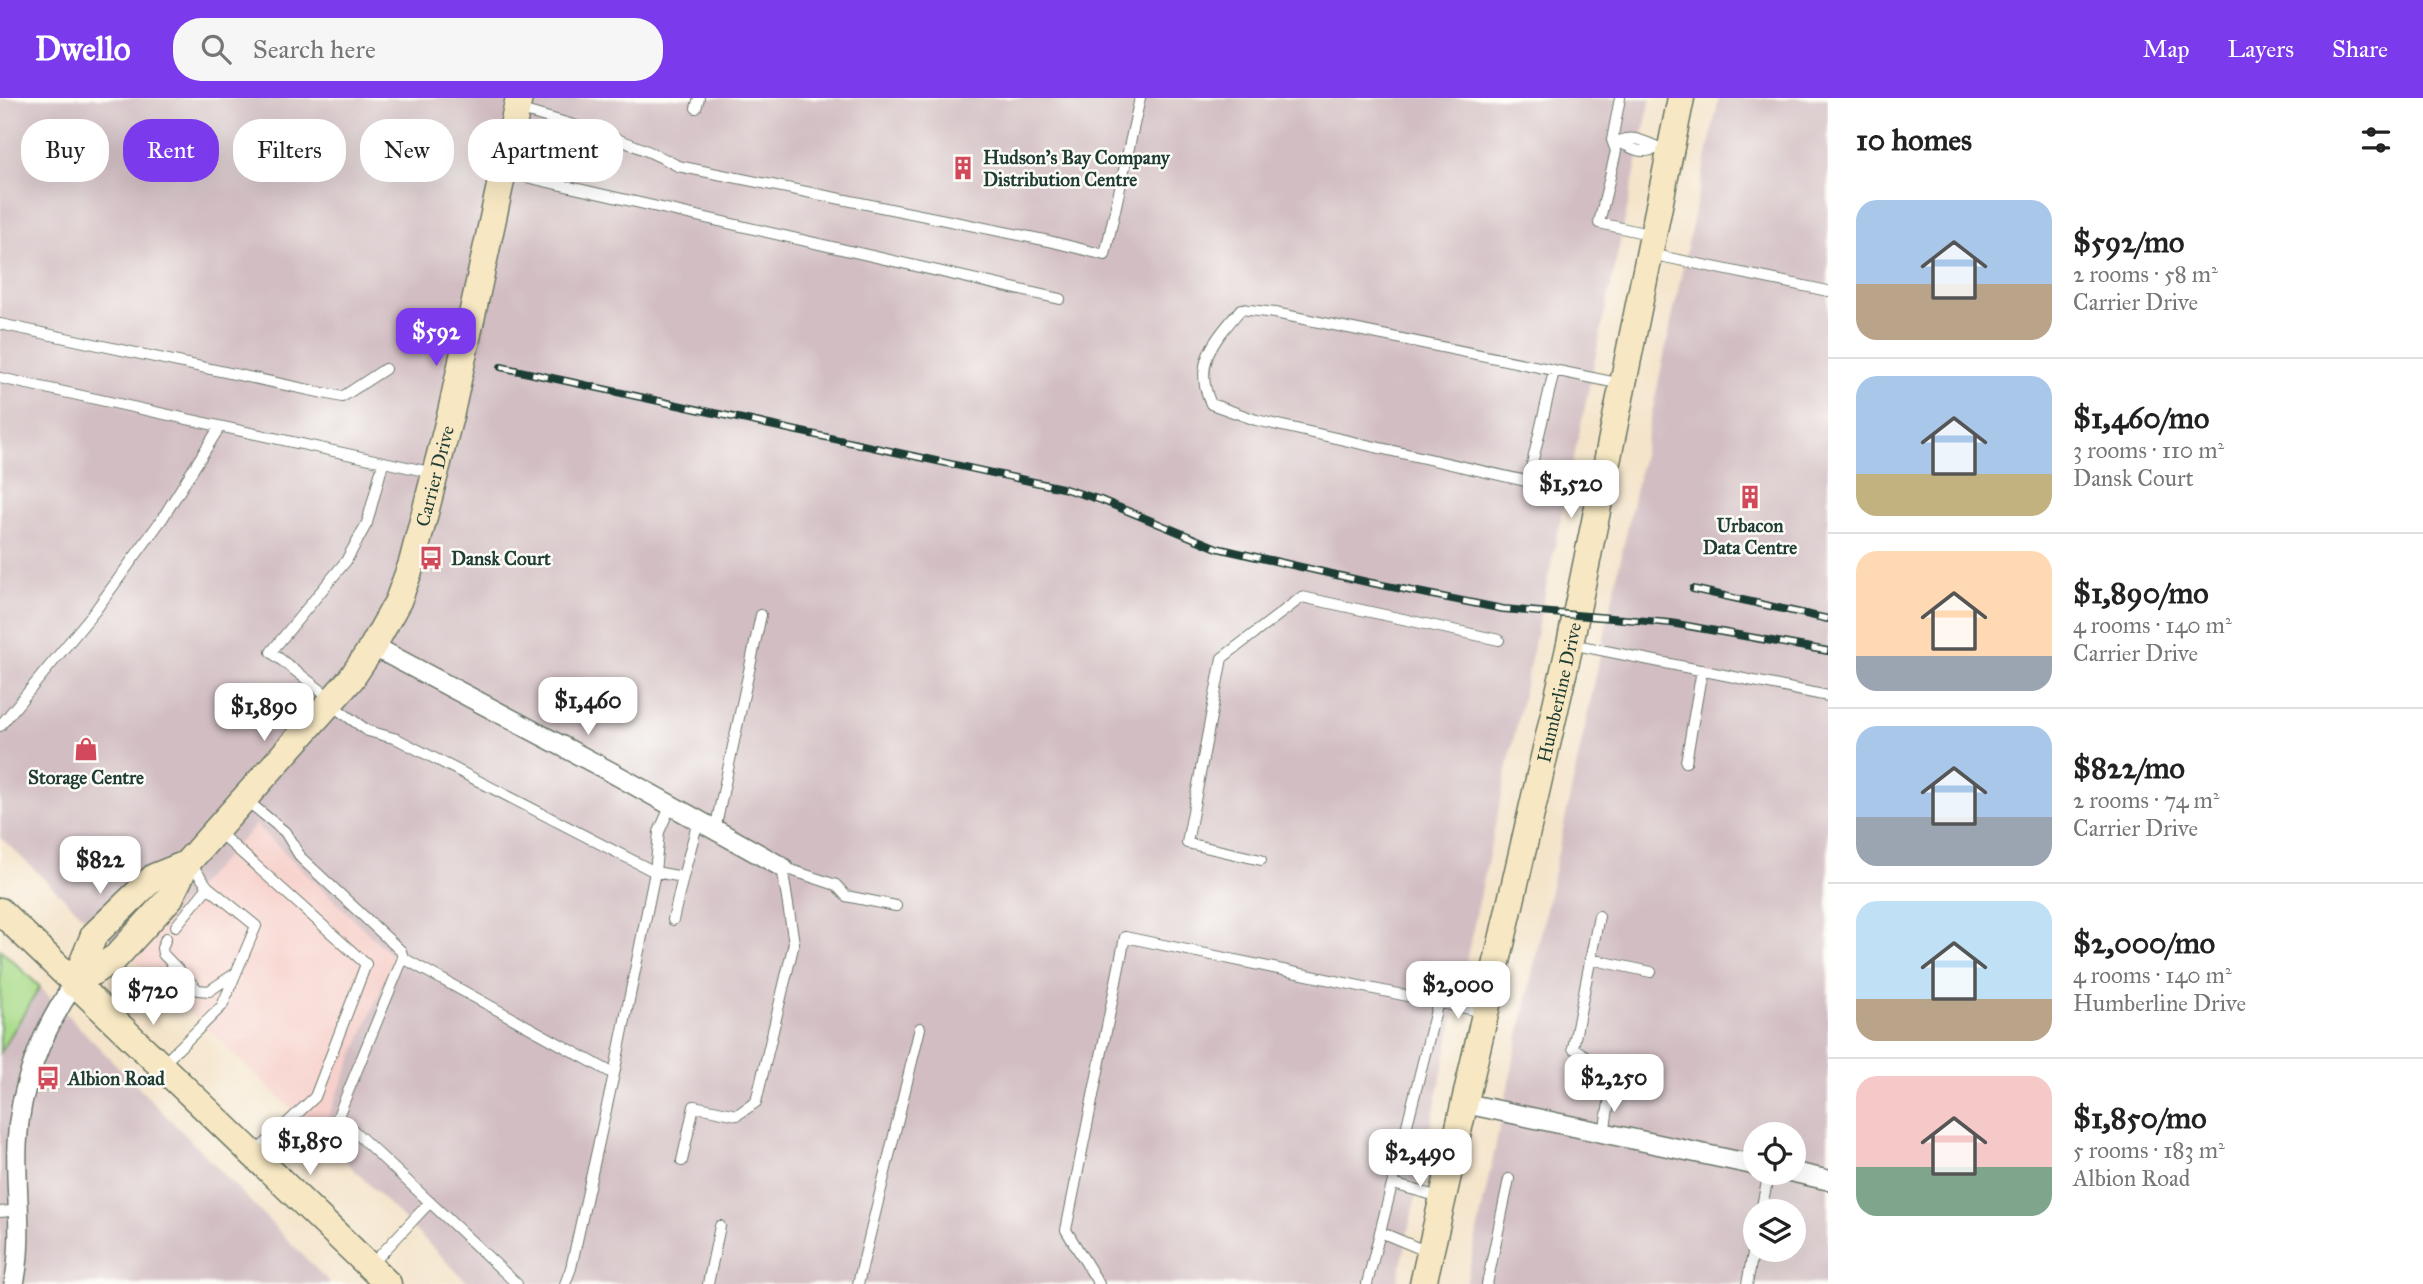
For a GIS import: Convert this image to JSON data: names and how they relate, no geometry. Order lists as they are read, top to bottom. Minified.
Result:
{"streets":{"street":["Carrier Drive","Humberline Drive"]},"places":{"building":["Hudson's Bay Company Distribution Centre","Urbacon Data Centre"],"bus stop":["Dansk Court","Albion Road"],"shop":["Storage Centre"]},"page":{"header":"Dwello","search":"Search here","nav":["Map","Layers","Share"],"heading":"10 homes","chip":["Buy","Rent","Filters","New","Apartment"],"list":[{"name":"$592/mo","note":"2 rooms · 58 m² · Carrier Drive"},{"name":"$1,460/mo","note":"3 rooms · 110 m² · Dansk Court"},{"name":"$1,890/mo","note":"4 rooms · 140 m² · Carrier Drive"},{"name":"$822/mo","note":"2 rooms · 74 m² · Carrier Drive"},{"name":"$2,000/mo","note":"4 rooms · 140 m² · Humberline Drive"},{"name":"$1,850/mo","note":"5 rooms · 183 m² · Albion Road"}],"price":["$592","$1,520","$1,460","$1,890","$822","$2,000","$720","$2,250","$1,850","$2,490"]}}
